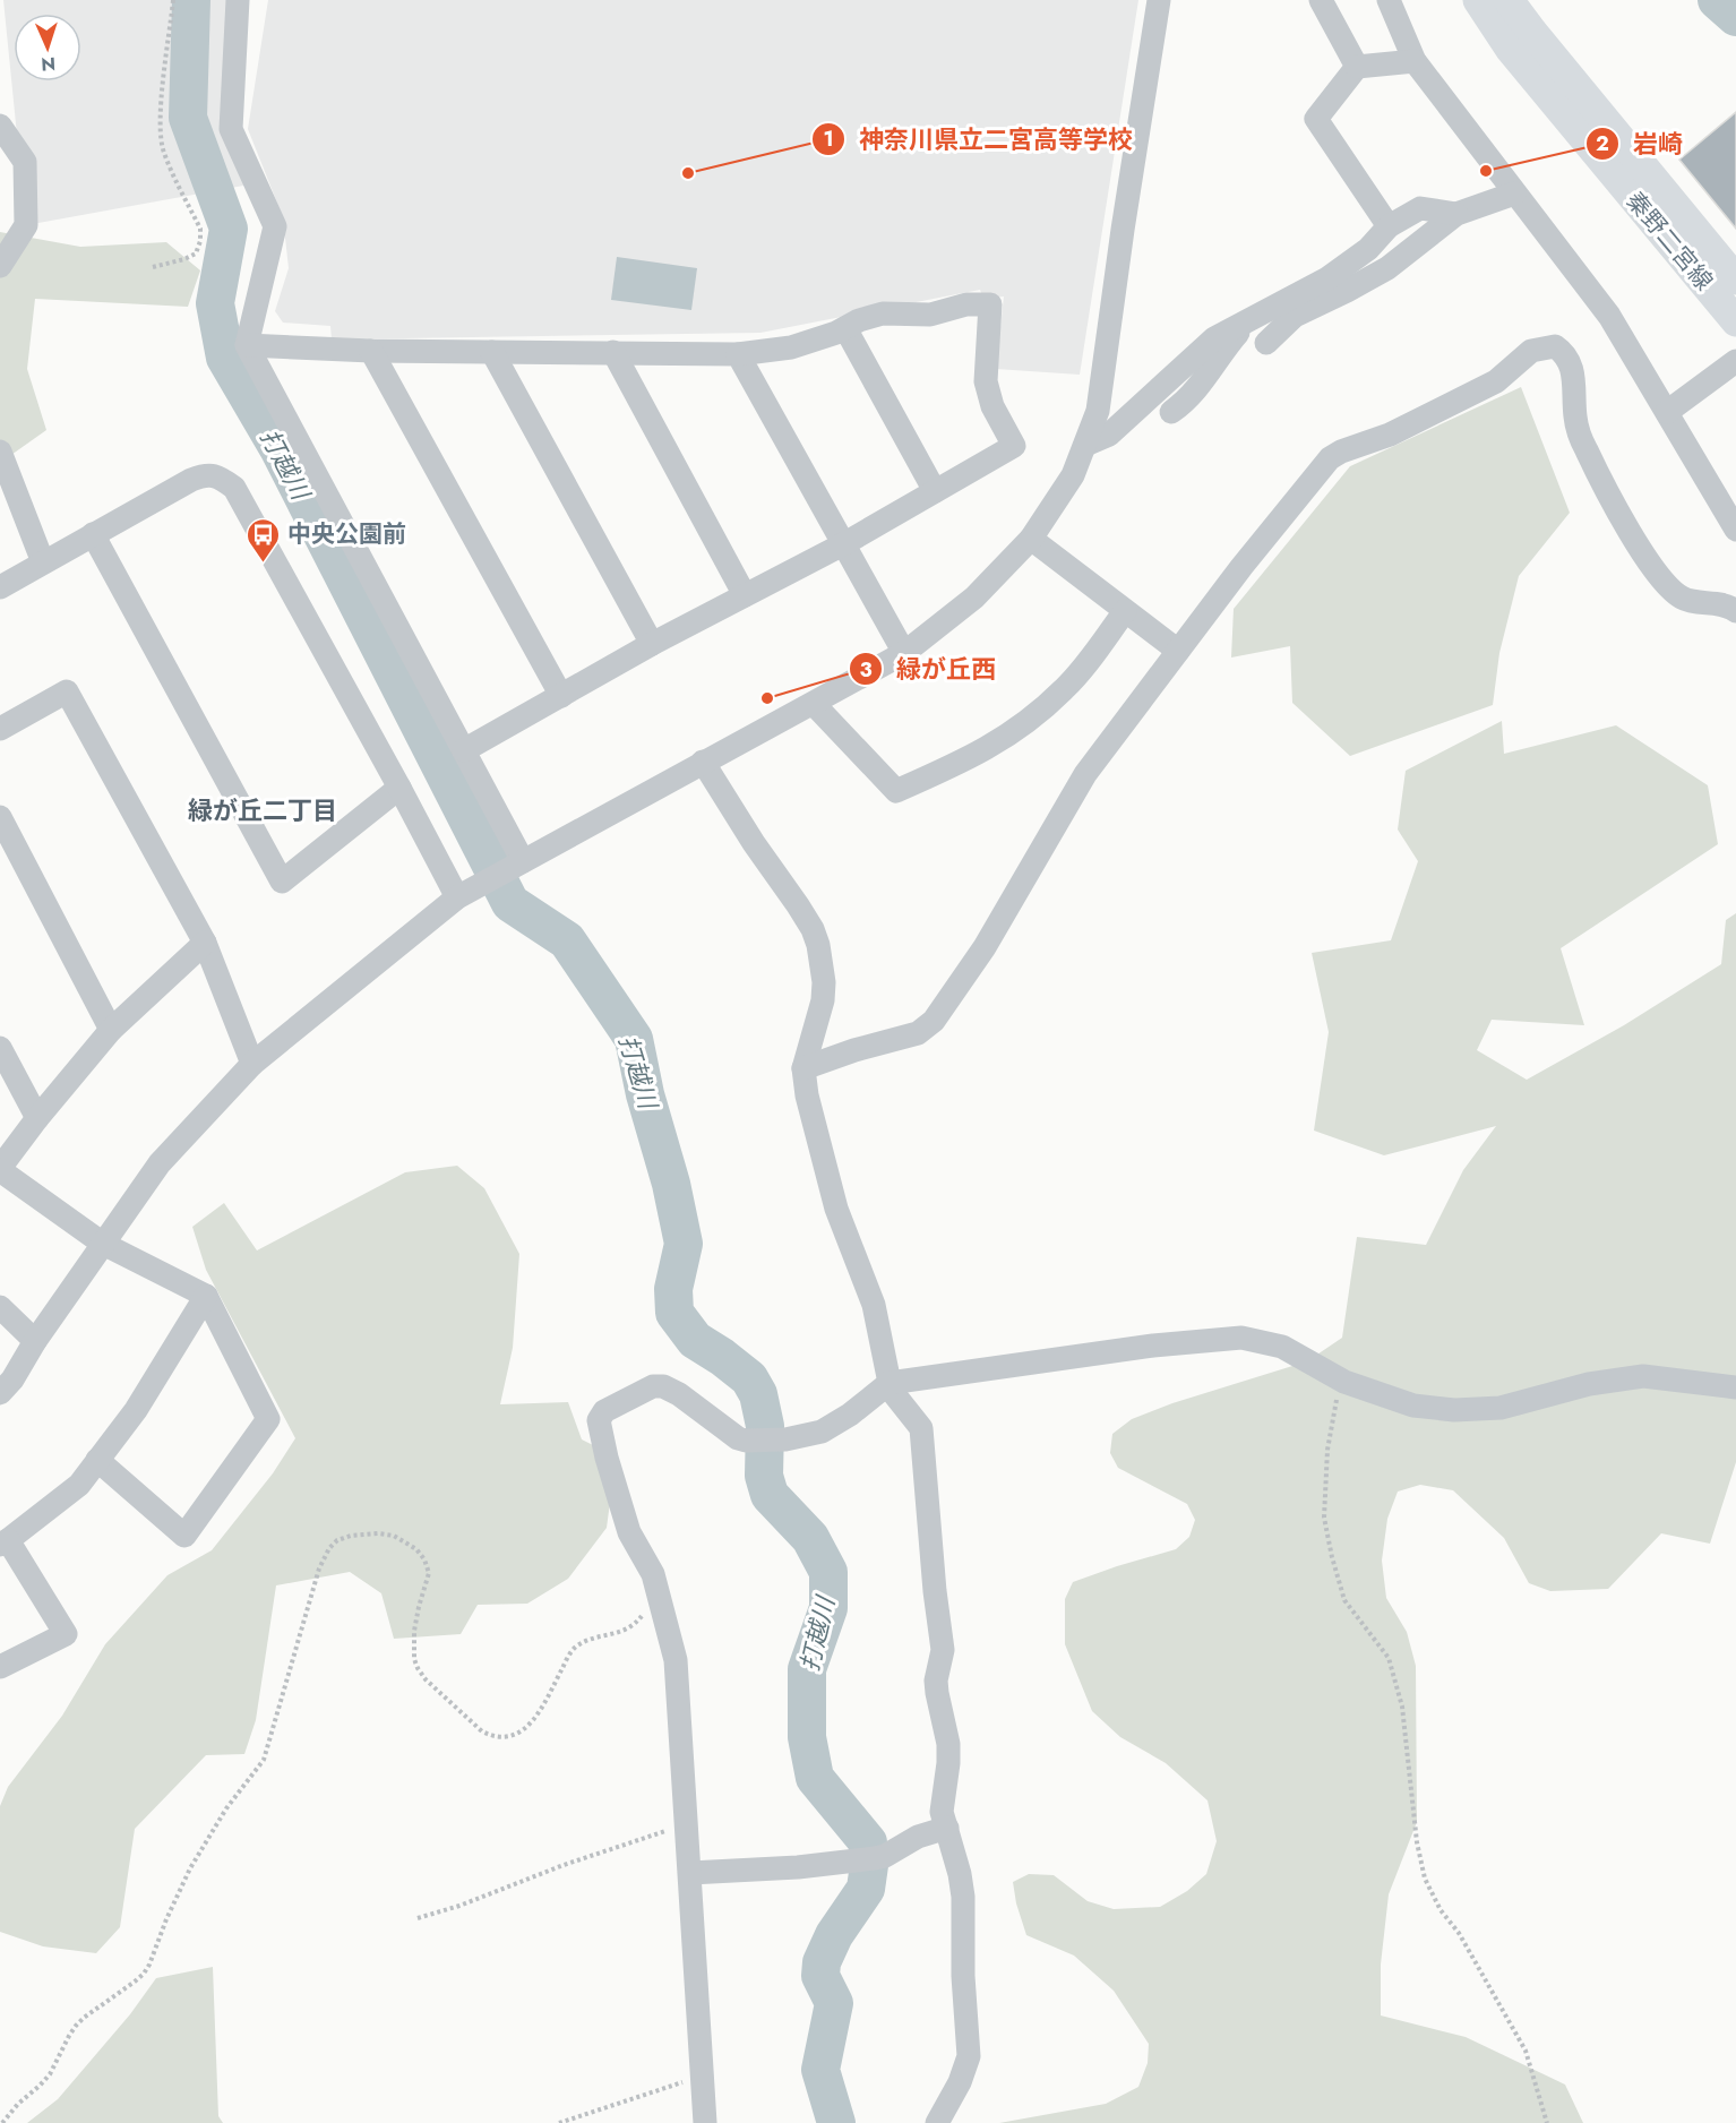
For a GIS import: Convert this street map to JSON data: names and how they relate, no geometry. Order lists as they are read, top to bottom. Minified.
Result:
{"streets":{"main road":["秦野二宮線"]},"districts":["緑が丘二丁目"],"water":["打越川"],"places":{"other":["岩崎","神奈川県立二宮高等学校","緑が丘西"],"bus stop":["中央公園前"]},"north":"bottom"}
